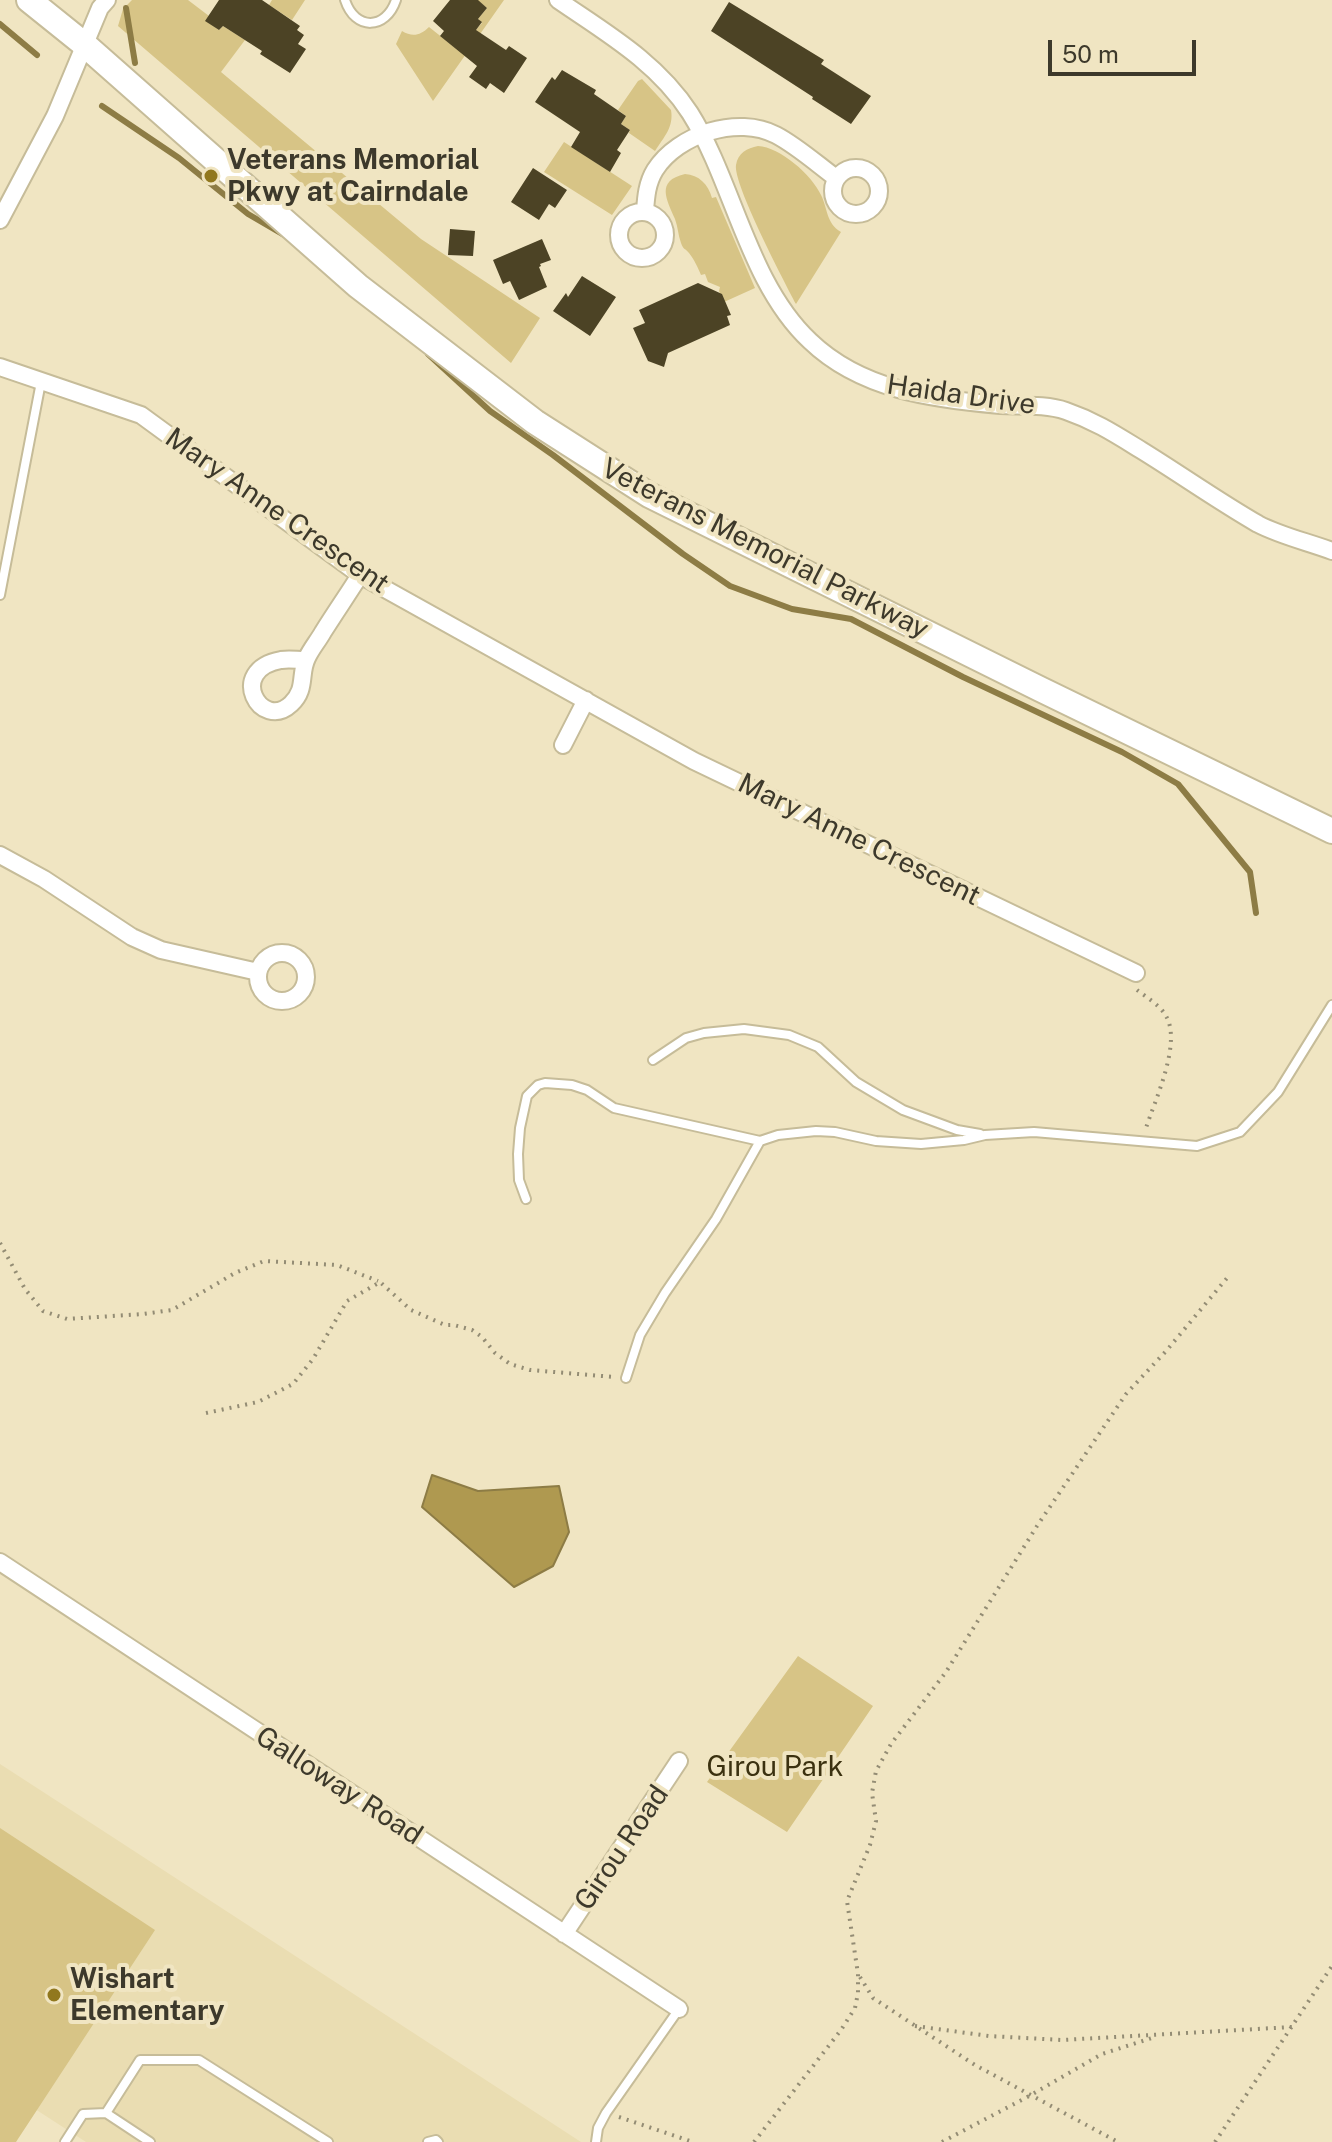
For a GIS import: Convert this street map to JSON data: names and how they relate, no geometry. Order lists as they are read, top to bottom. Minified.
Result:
{"streets":{"main road":["Veterans Memorial Parkway"],"street":["Haida Drive","Mary Anne Crescent","Galloway Road","Girou Road"]},"crossings":[["Galloway Road","Girou Road"]],"parks":["Girou Park"],"places":["Veterans Memorial Pkwy at Cairndale","Wishart Elementary"],"scale_bar":"50 m"}
